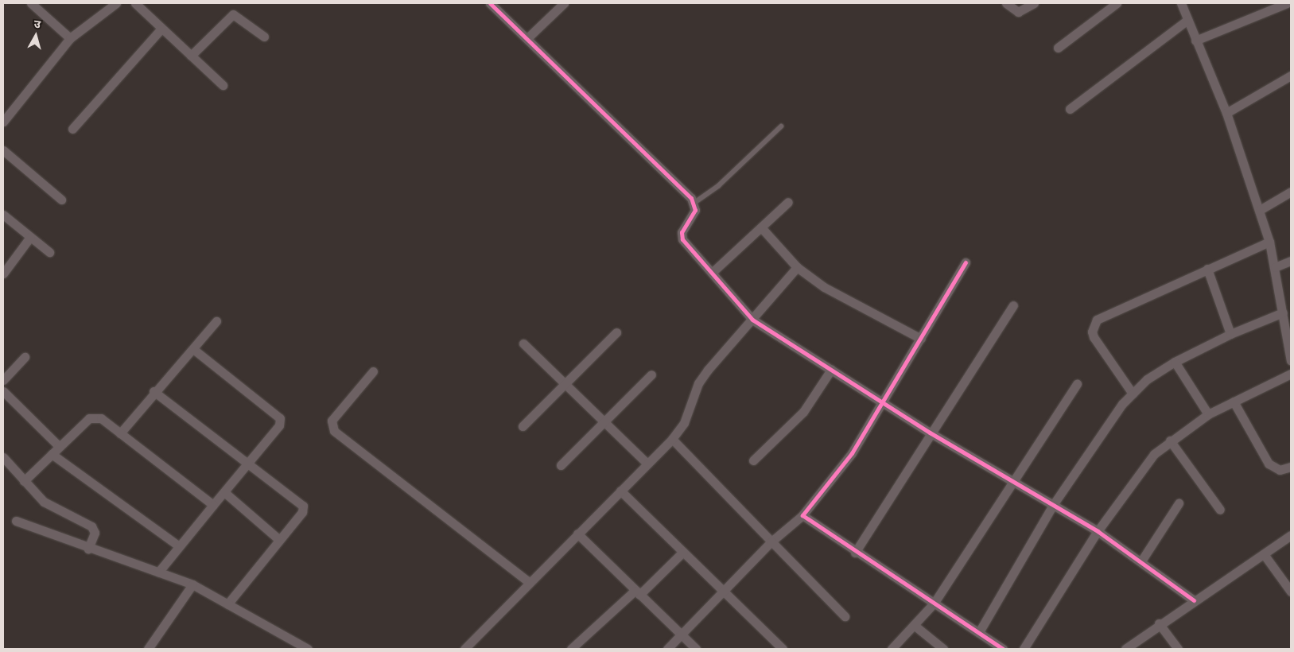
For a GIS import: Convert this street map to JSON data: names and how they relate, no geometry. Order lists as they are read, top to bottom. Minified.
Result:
{"north":"top"}
